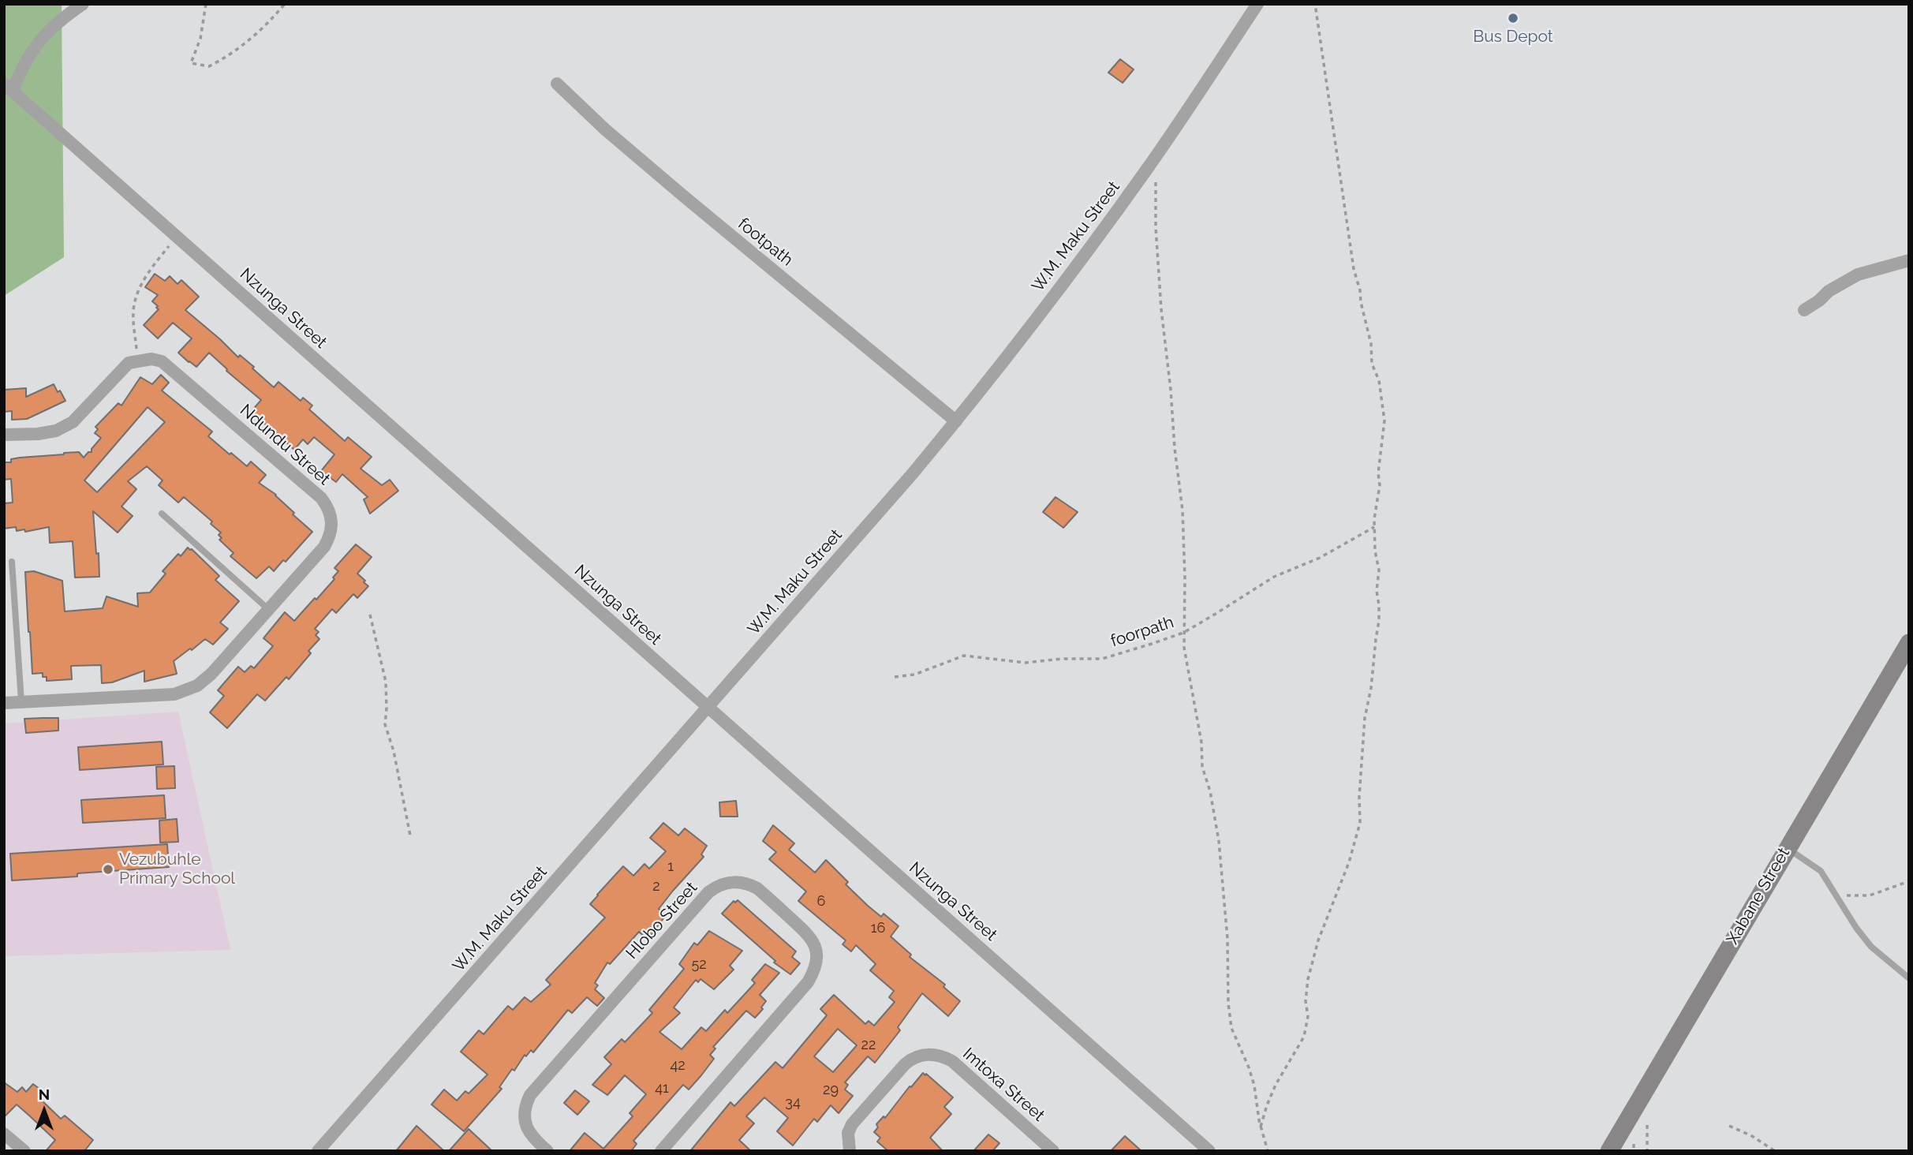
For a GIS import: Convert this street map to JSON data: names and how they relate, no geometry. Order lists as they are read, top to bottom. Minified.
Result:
{"streets":{"street":["W.M. Maku Street","footpath","Nzunga Street","Ndundu Street","Xabane Street","Hlobo Street","Imtoxa Street"],"path":["foorpath"]},"crossings":[["W.M. Maku Street","footpath"],["W.M. Maku Street","Nzunga Street"]],"places":["Bus Depot","Vezubuhle Primary School"],"house_numbers":["1","2","6","16","52","22","42","41","29","34"],"north":"top"}
